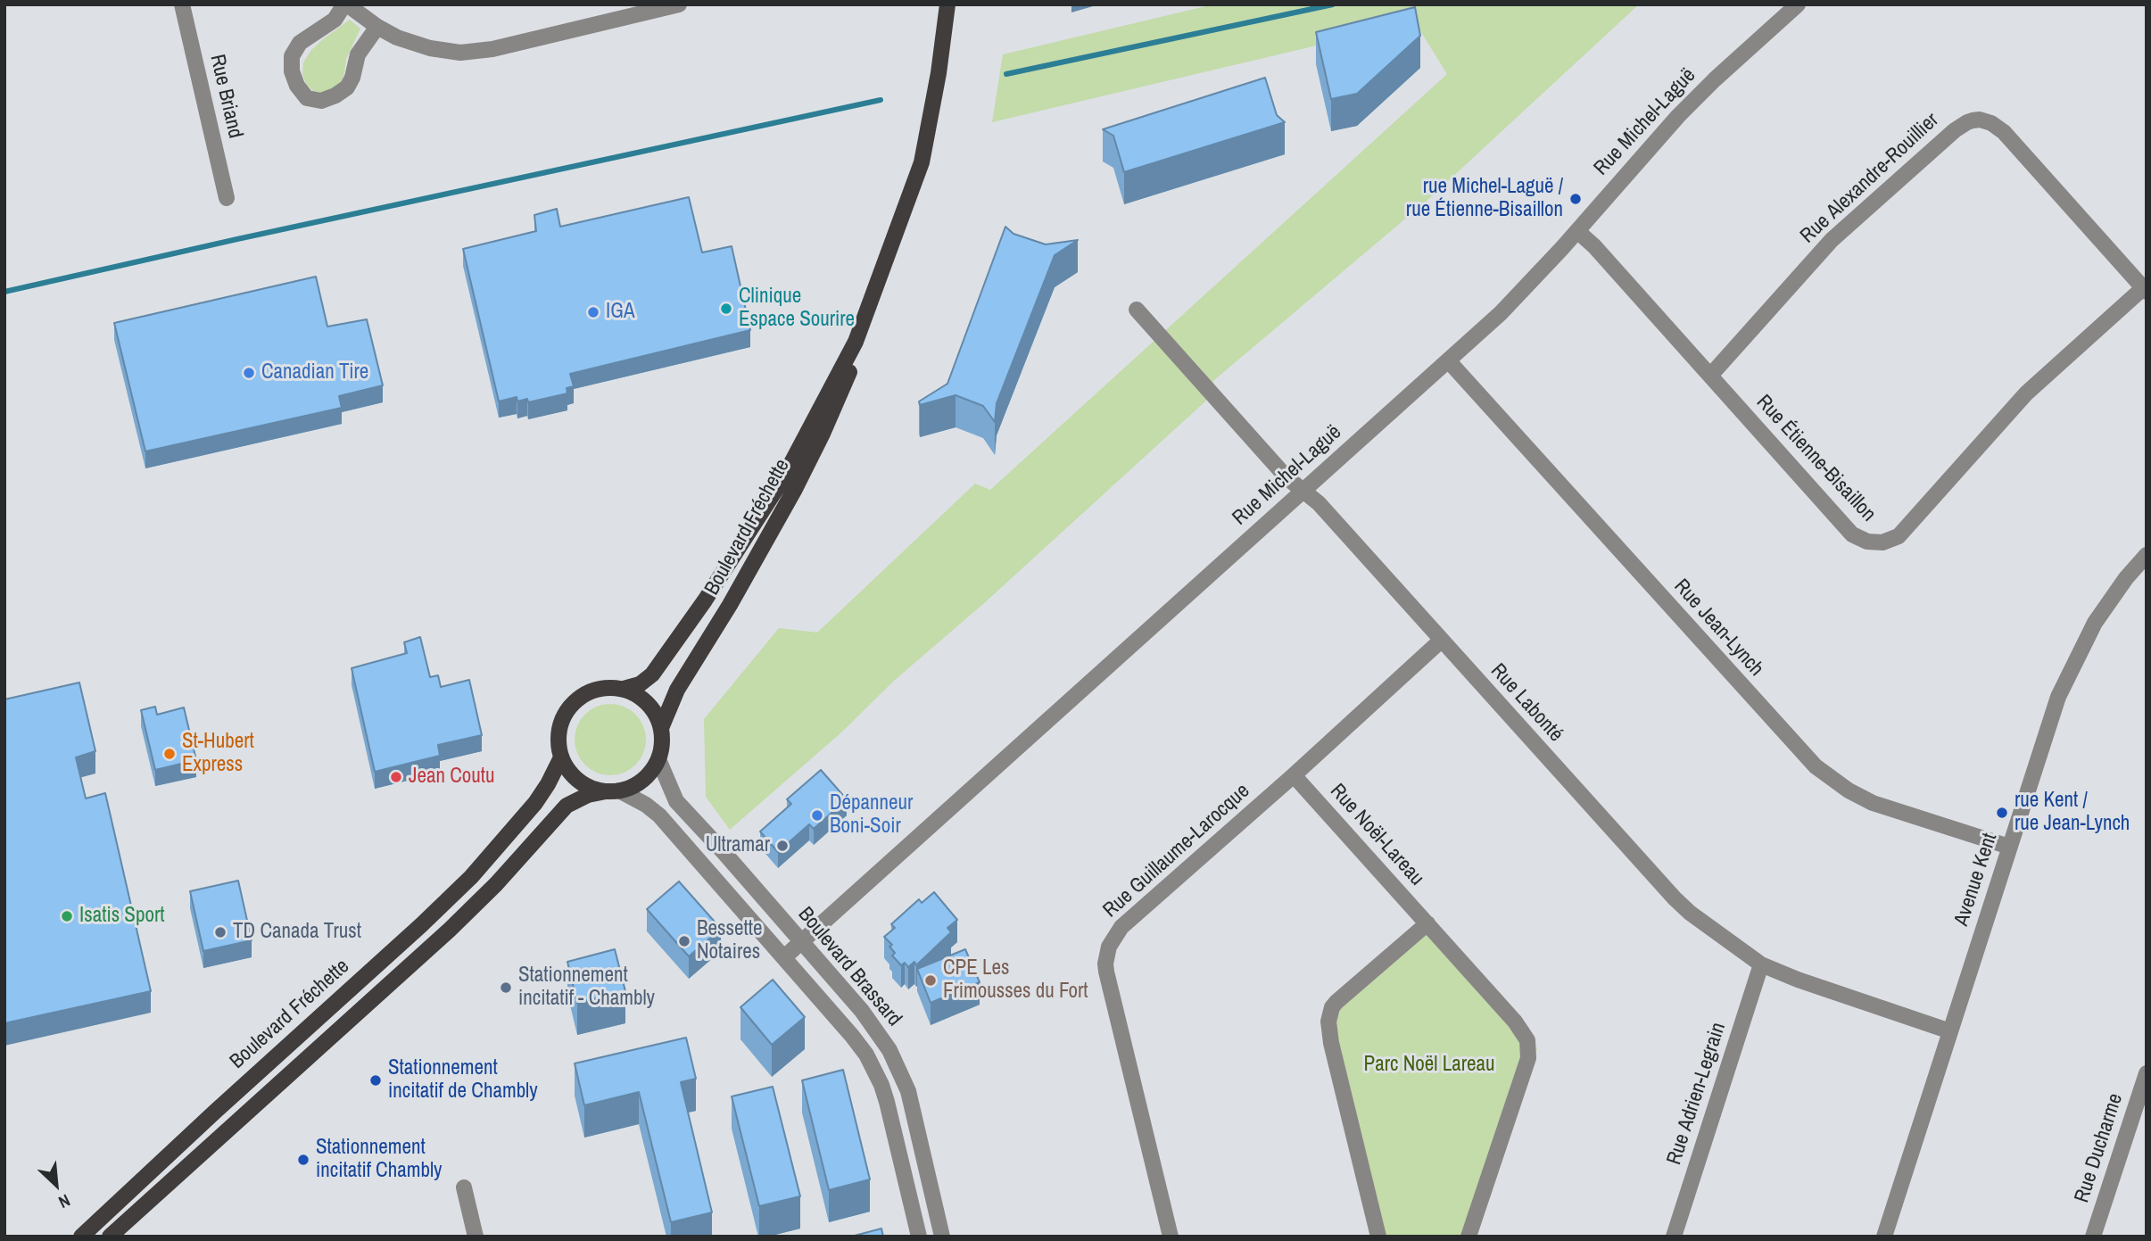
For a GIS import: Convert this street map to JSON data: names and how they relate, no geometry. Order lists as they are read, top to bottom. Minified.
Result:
{"streets":{"main road":["Boulevard Fréchette"],"street":["Rue Briand","Rue Michel-Laguë","Rue Alexandre-Rouillier","Rue Étienne-Bisaillon","Rue Jean-Lynch","Rue Labonté","Rue Noël-Lareau","Rue Guillaume-Larocque","Avenue Kent","Boulevard Brassard","Rue Adrien-Legrain","Rue Ducharme"]},"crossings":[["Rue Michel-Laguë","Rue Étienne-Bisaillon"],["Rue Michel-Laguë","Rue Jean-Lynch"],["Rue Michel-Laguë","Rue Labonté"],["Rue Michel-Laguë","Boulevard Brassard"],["Rue Alexandre-Rouillier","Rue Étienne-Bisaillon"],["Boulevard Fréchette","Boulevard Brassard"],["Rue Jean-Lynch","Avenue Kent"],["Rue Labonté","Rue Guillaume-Larocque"],["Rue Labonté","Avenue Kent"],["Rue Labonté","Rue Adrien-Legrain"],["Rue Noël-Lareau","Rue Guillaume-Larocque"]],"parks":["Parc Noël Lareau"],"places":["rue Michel-Laguë / rue Étienne-Bisaillon","Clinique Espace Sourire","IGA","Canadian Tire","St-Hubert Express","Jean Coutu","rue Kent / rue Jean-Lynch","Dépanneur Boni-Soir","Ultramar","Isatis Sport","TD Canada Trust","Bessette Notaires","CPE Les Frimousses du Fort","Stationnement incitatif - Chambly","Stationnement incitatif de Chambly","Stationnement incitatif Chambly"],"north":"bottom right"}
